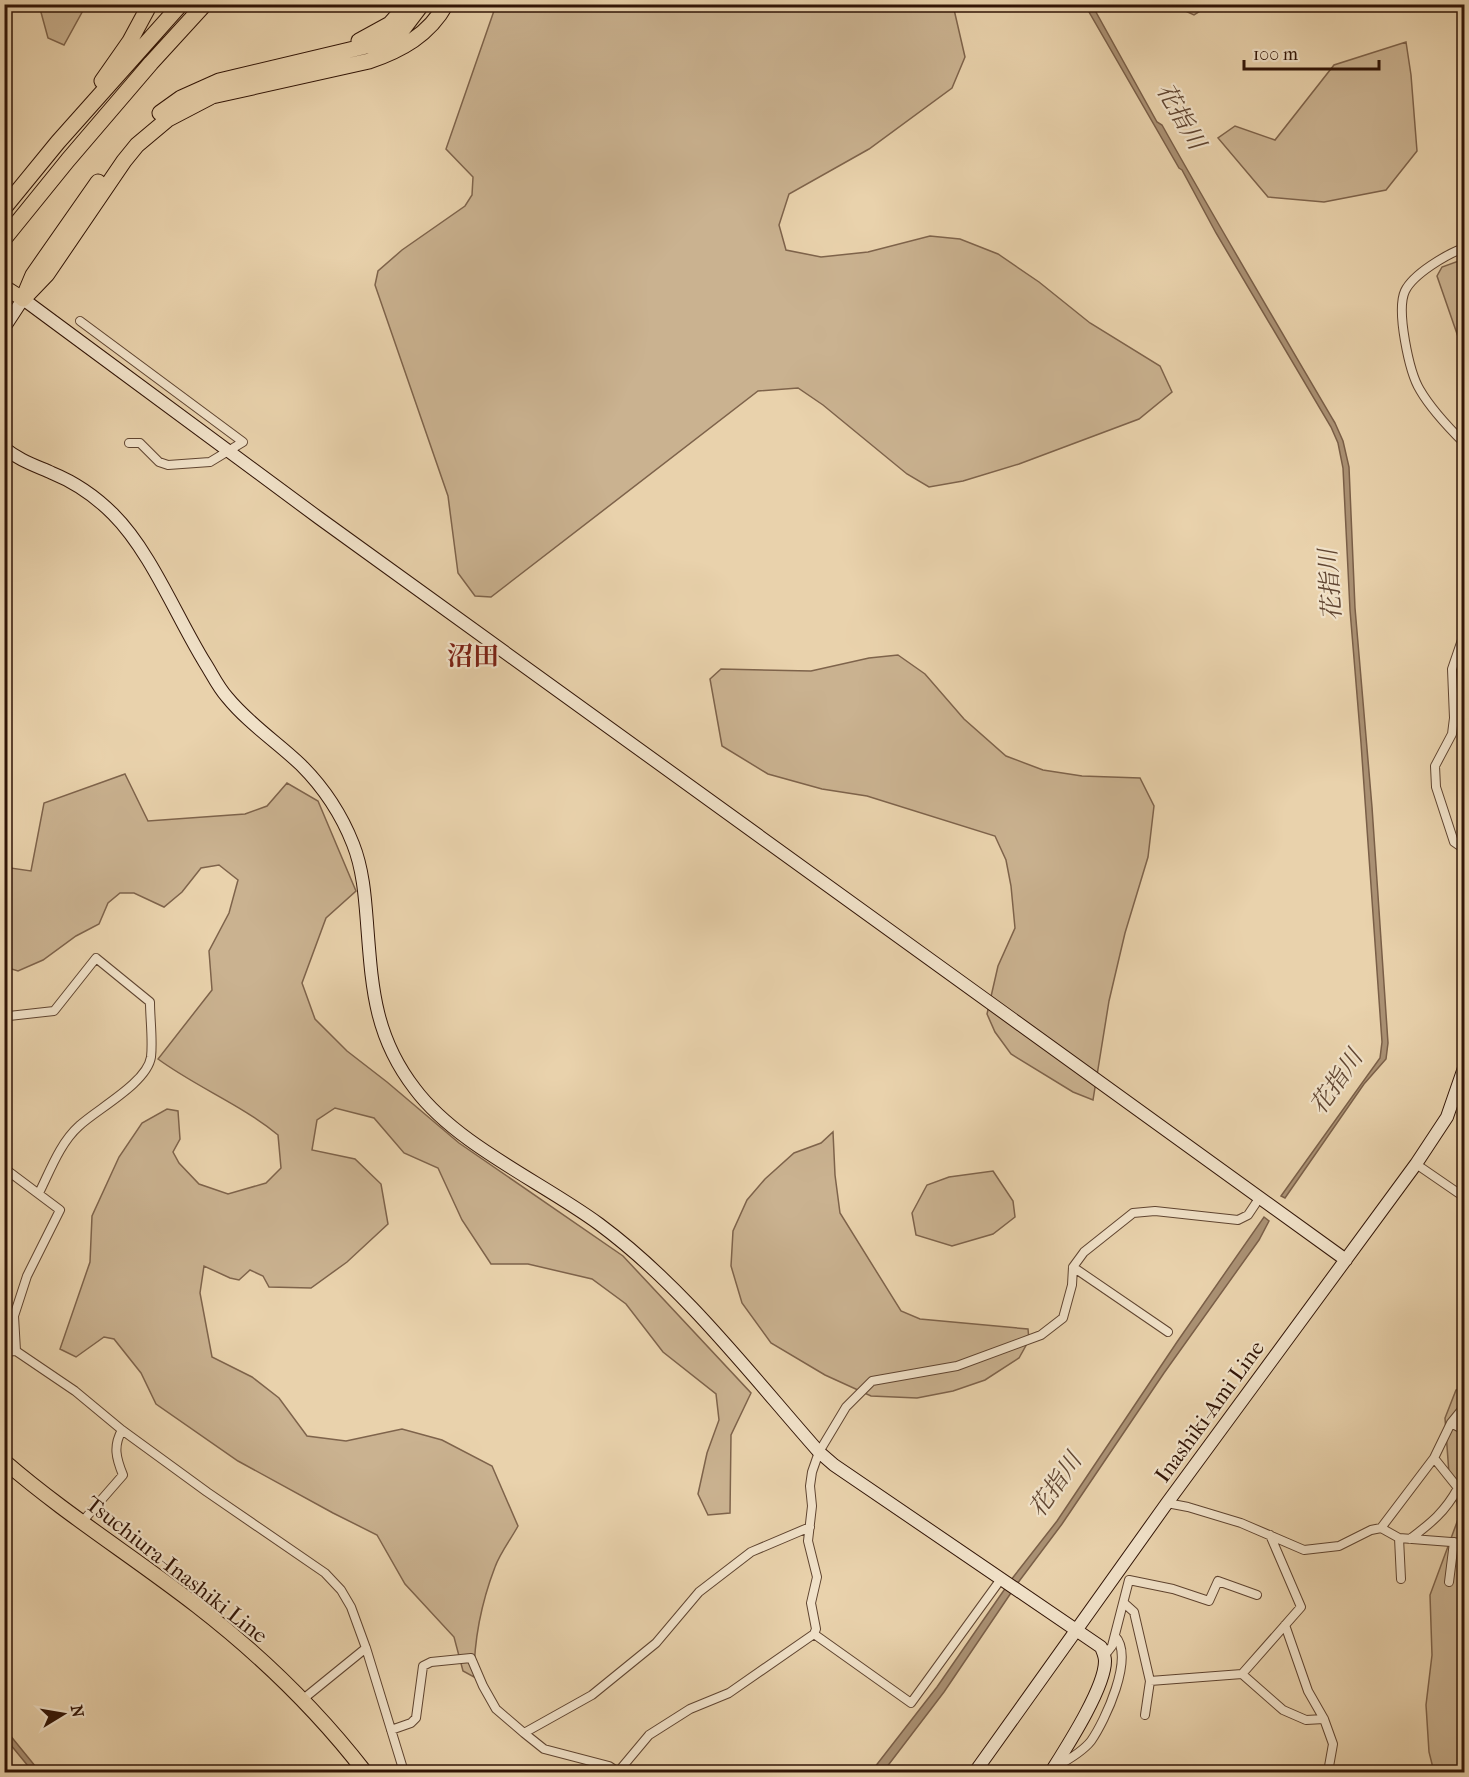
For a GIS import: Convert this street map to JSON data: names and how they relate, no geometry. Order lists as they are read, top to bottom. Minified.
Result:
{"streets":{"main road":["Tsuchiura-Inashiki Line"],"street":["Inashiki-Ami Line"]},"districts":["沼田"],"water":["花指川"],"scale_bar":"100 m","north":"right"}
